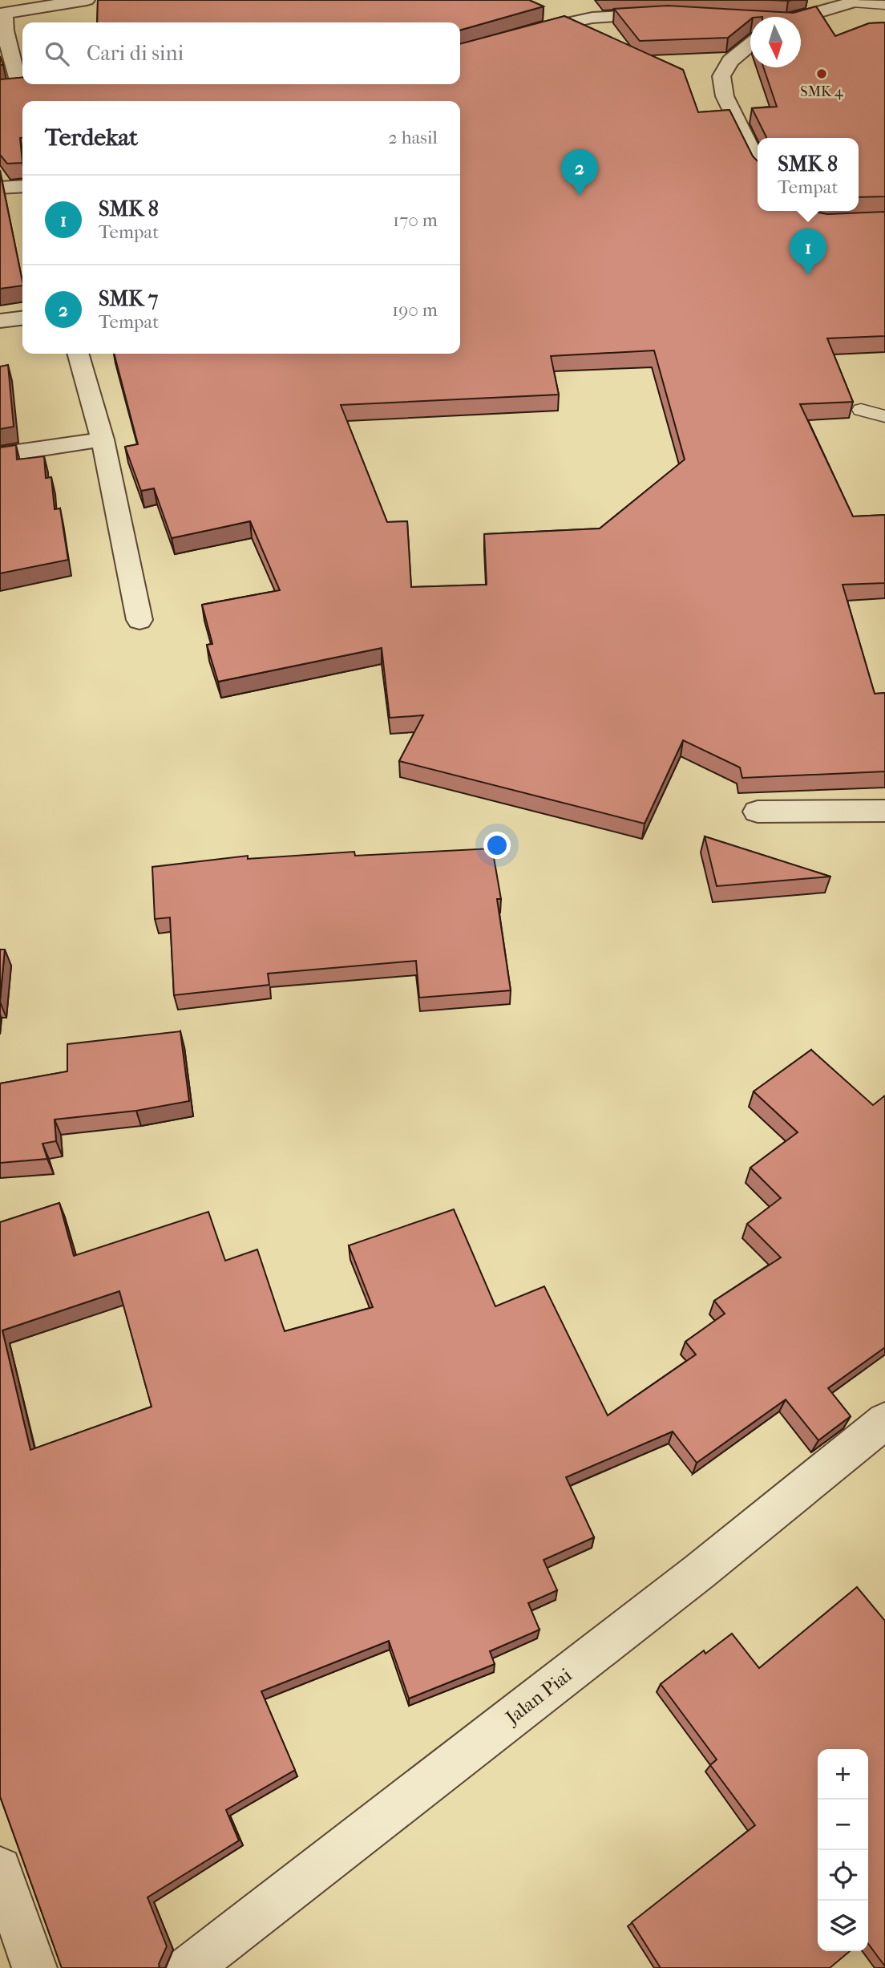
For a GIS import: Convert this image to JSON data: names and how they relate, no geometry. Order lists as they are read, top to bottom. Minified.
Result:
{"streets":{"street":["Jalan Piai"]},"places":["SMK 4"],"north":"bottom","page":{"search":"Cari di sini","heading":["Terdekat","2 hasil"],"popup":["SMK 8","Tempat"],"pins":["2","1"],"list":[{"mark":"1","name":"SMK 8","note":"Tempat","value":"170 m"},{"mark":"2","name":"SMK 7","note":"Tempat","value":"190 m"}],"map_buttons":["+","−"]}}
